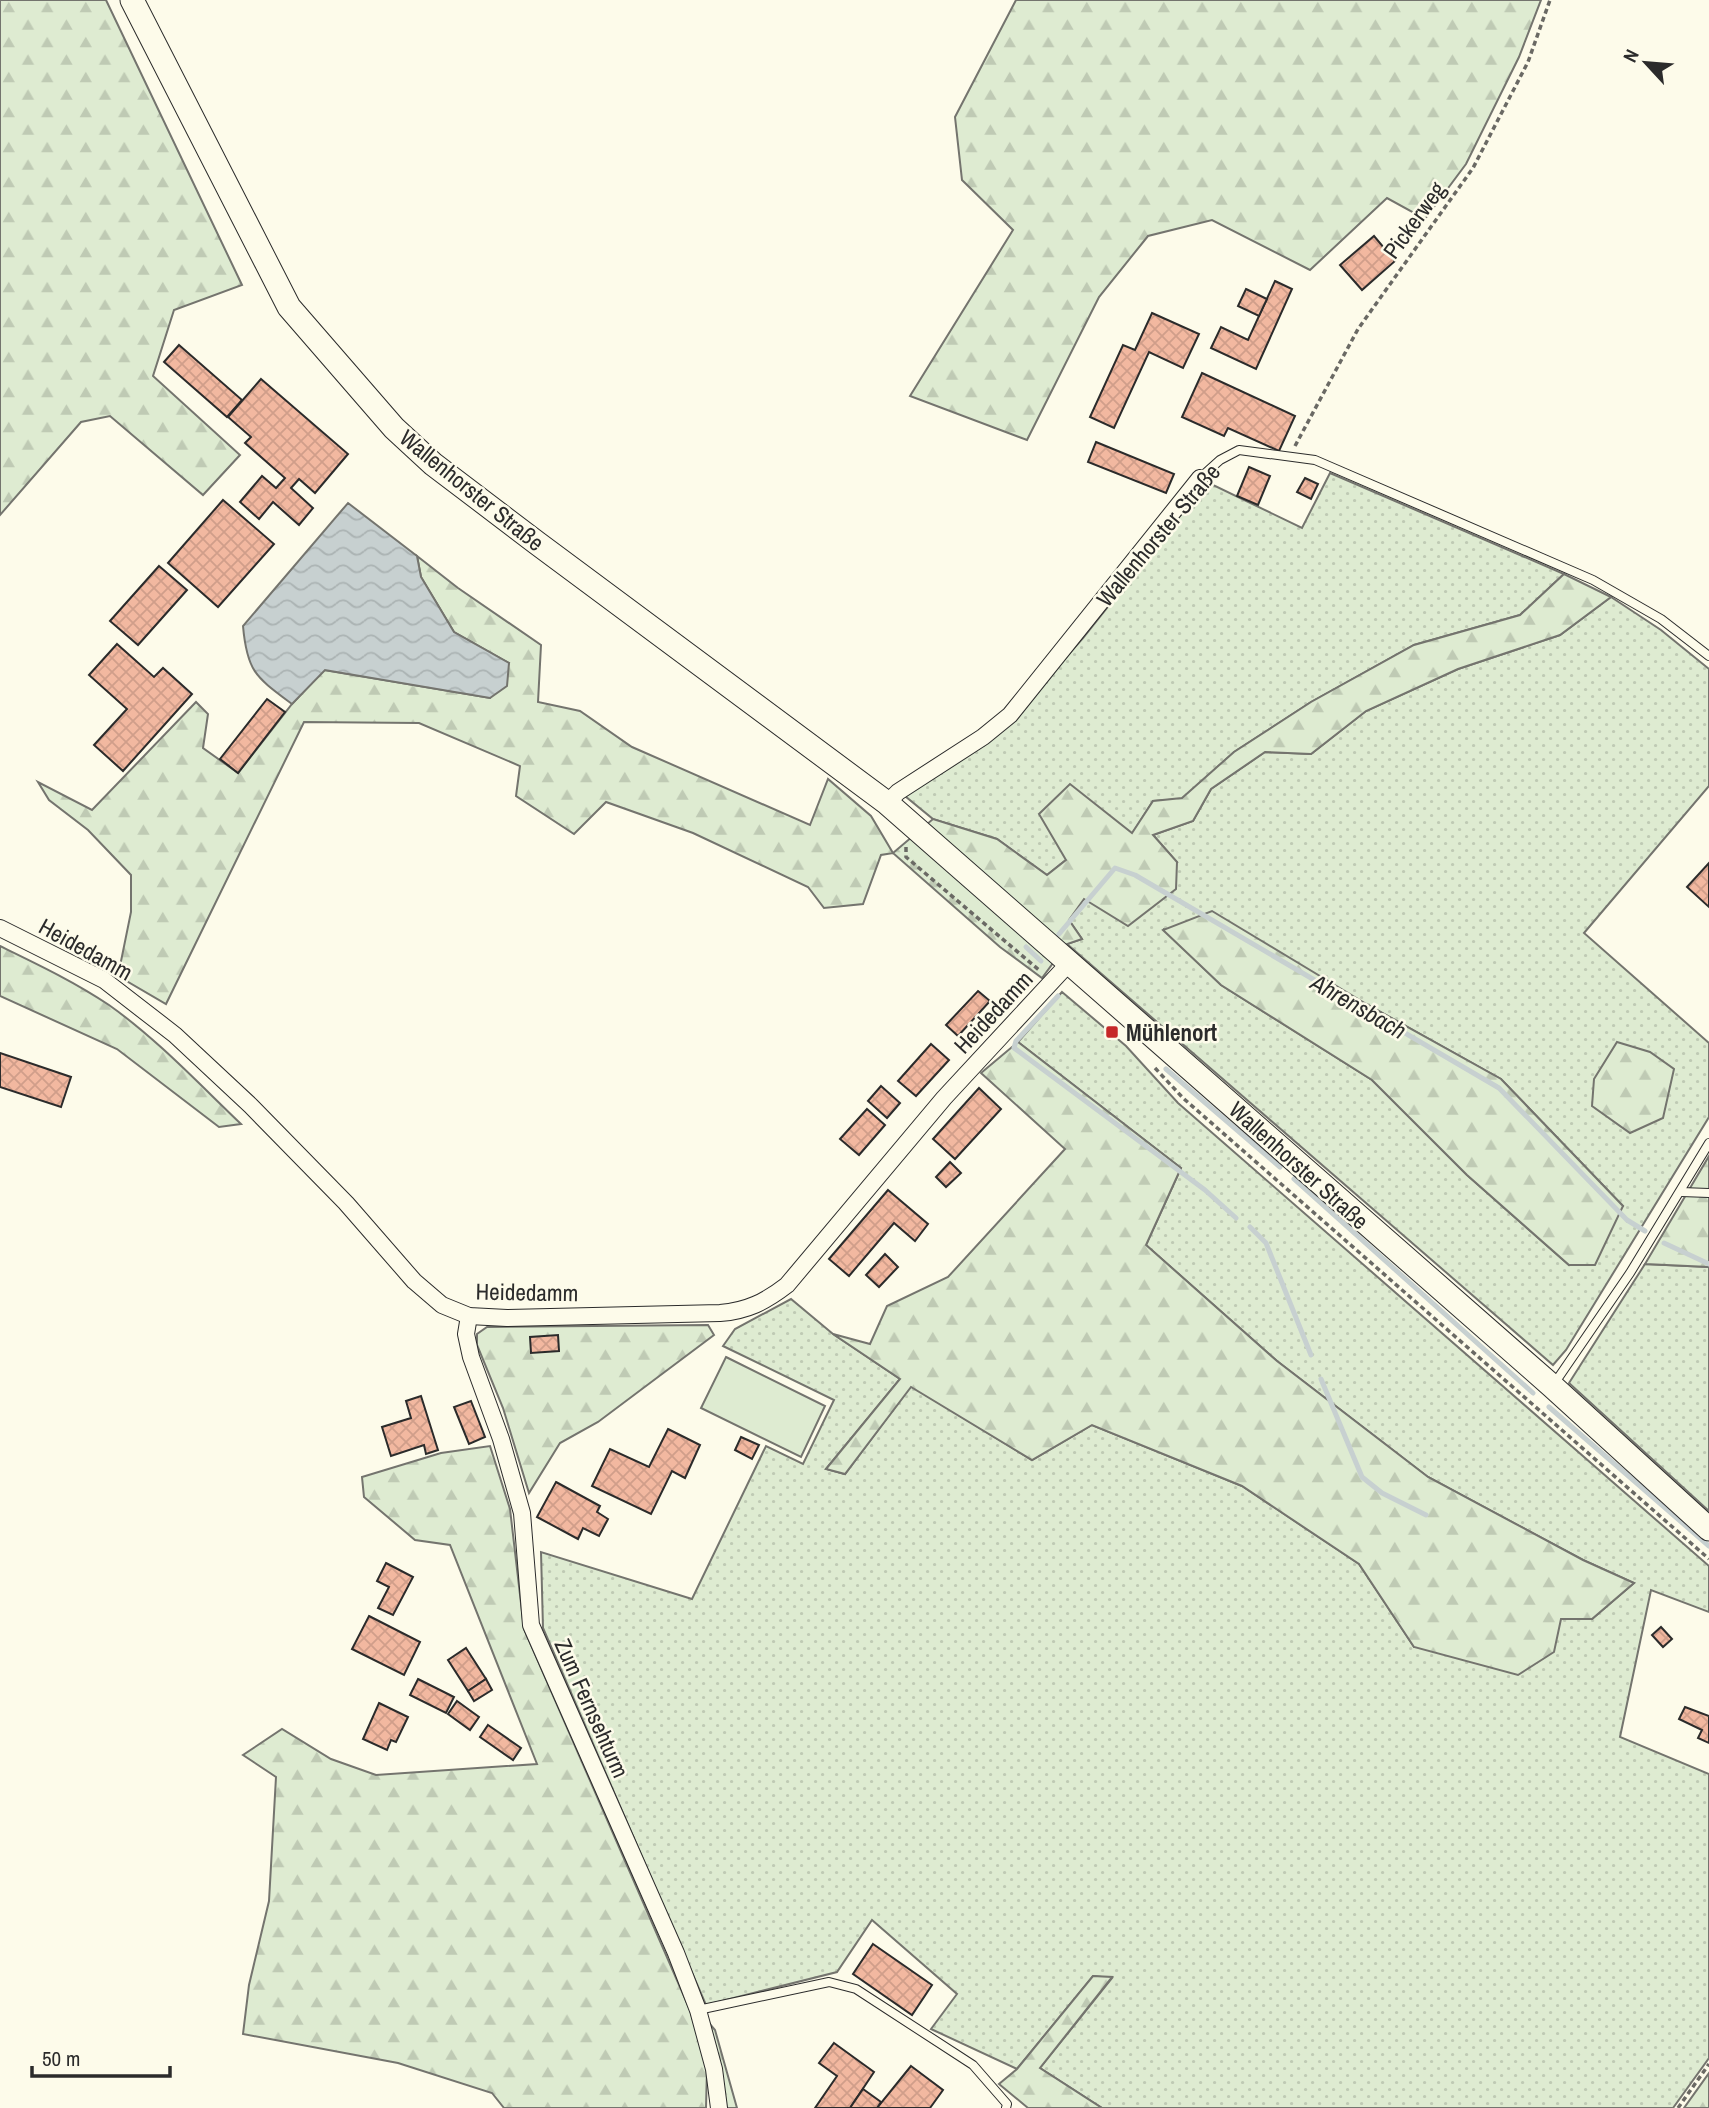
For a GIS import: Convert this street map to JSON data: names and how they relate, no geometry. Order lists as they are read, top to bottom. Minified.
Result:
{"streets":{"main road":["Wallenhorster Straße"],"street":["Heidedamm","Zum Fernsehturm"],"path":["Pickerweg"]},"crossings":[["Pickerweg","Wallenhorster Straße"],["Wallenhorster Straße","Heidedamm"],["Heidedamm","Zum Fernsehturm"]],"water":["Ahrensbach"],"places":{"transit":["Mühlenort"]},"scale_bar":"50 m","north":"top left"}
